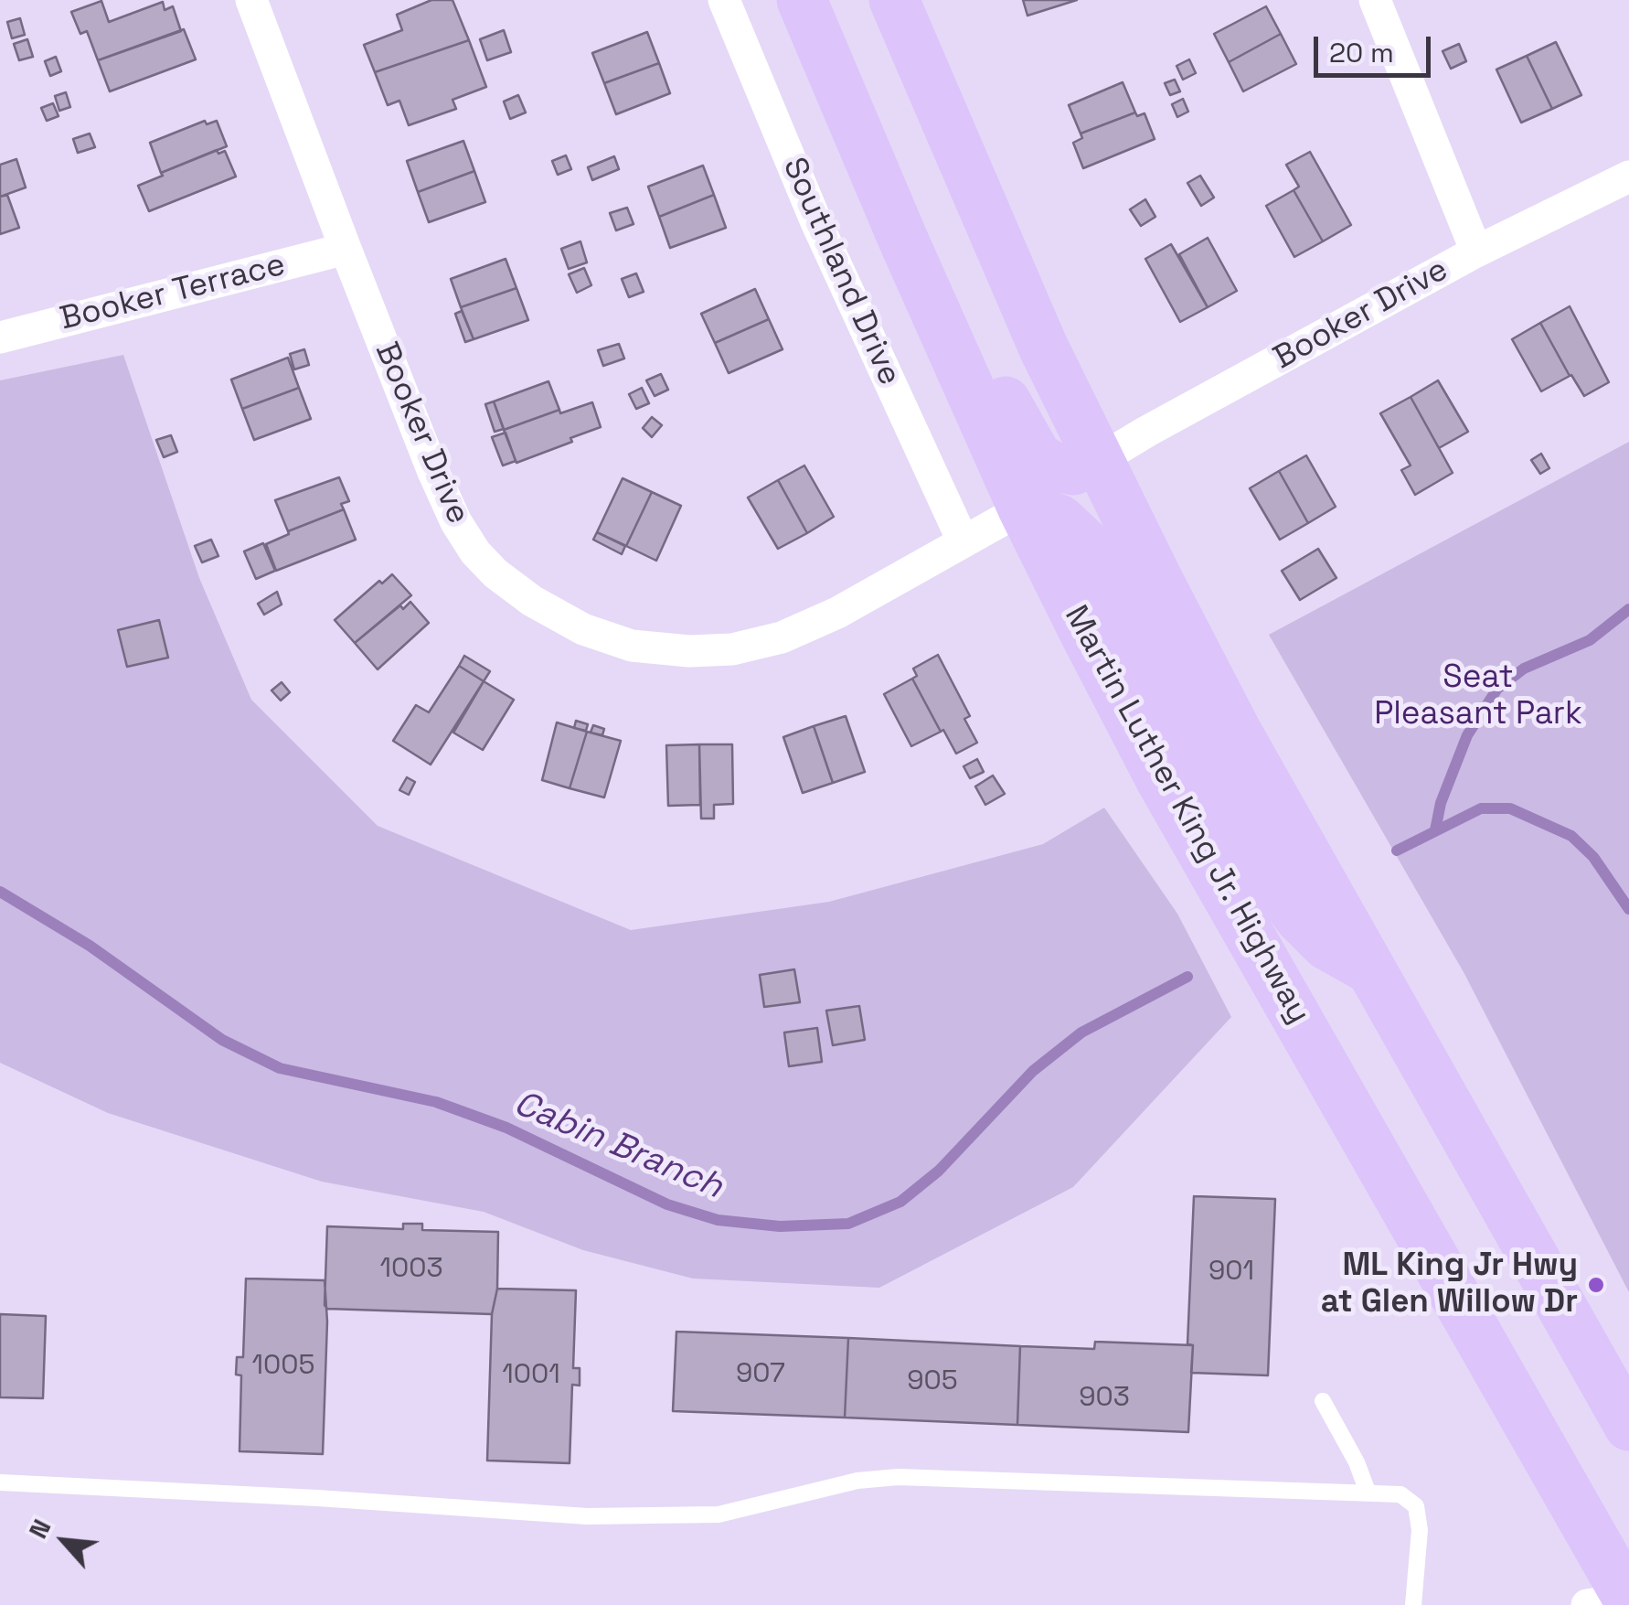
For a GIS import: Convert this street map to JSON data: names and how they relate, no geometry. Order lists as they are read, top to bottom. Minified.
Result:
{"streets":{"main road":["Martin Luther King Jr. Highway"],"street":["Southland Drive","Booker Terrace","Booker Drive"]},"crossings":[["Southland Drive","Booker Drive"],["Booker Terrace","Booker Drive"],["Booker Drive","Martin Luther King Jr. Highway"]],"water":["Cabin Branch"],"parks":["Seat Pleasant Park"],"places":["ML King Jr Hwy at Glen Willow Dr"],"house_numbers":["1003","901","1005","907","1001","905","903"],"scale_bar":"20 m","north":"top left"}
